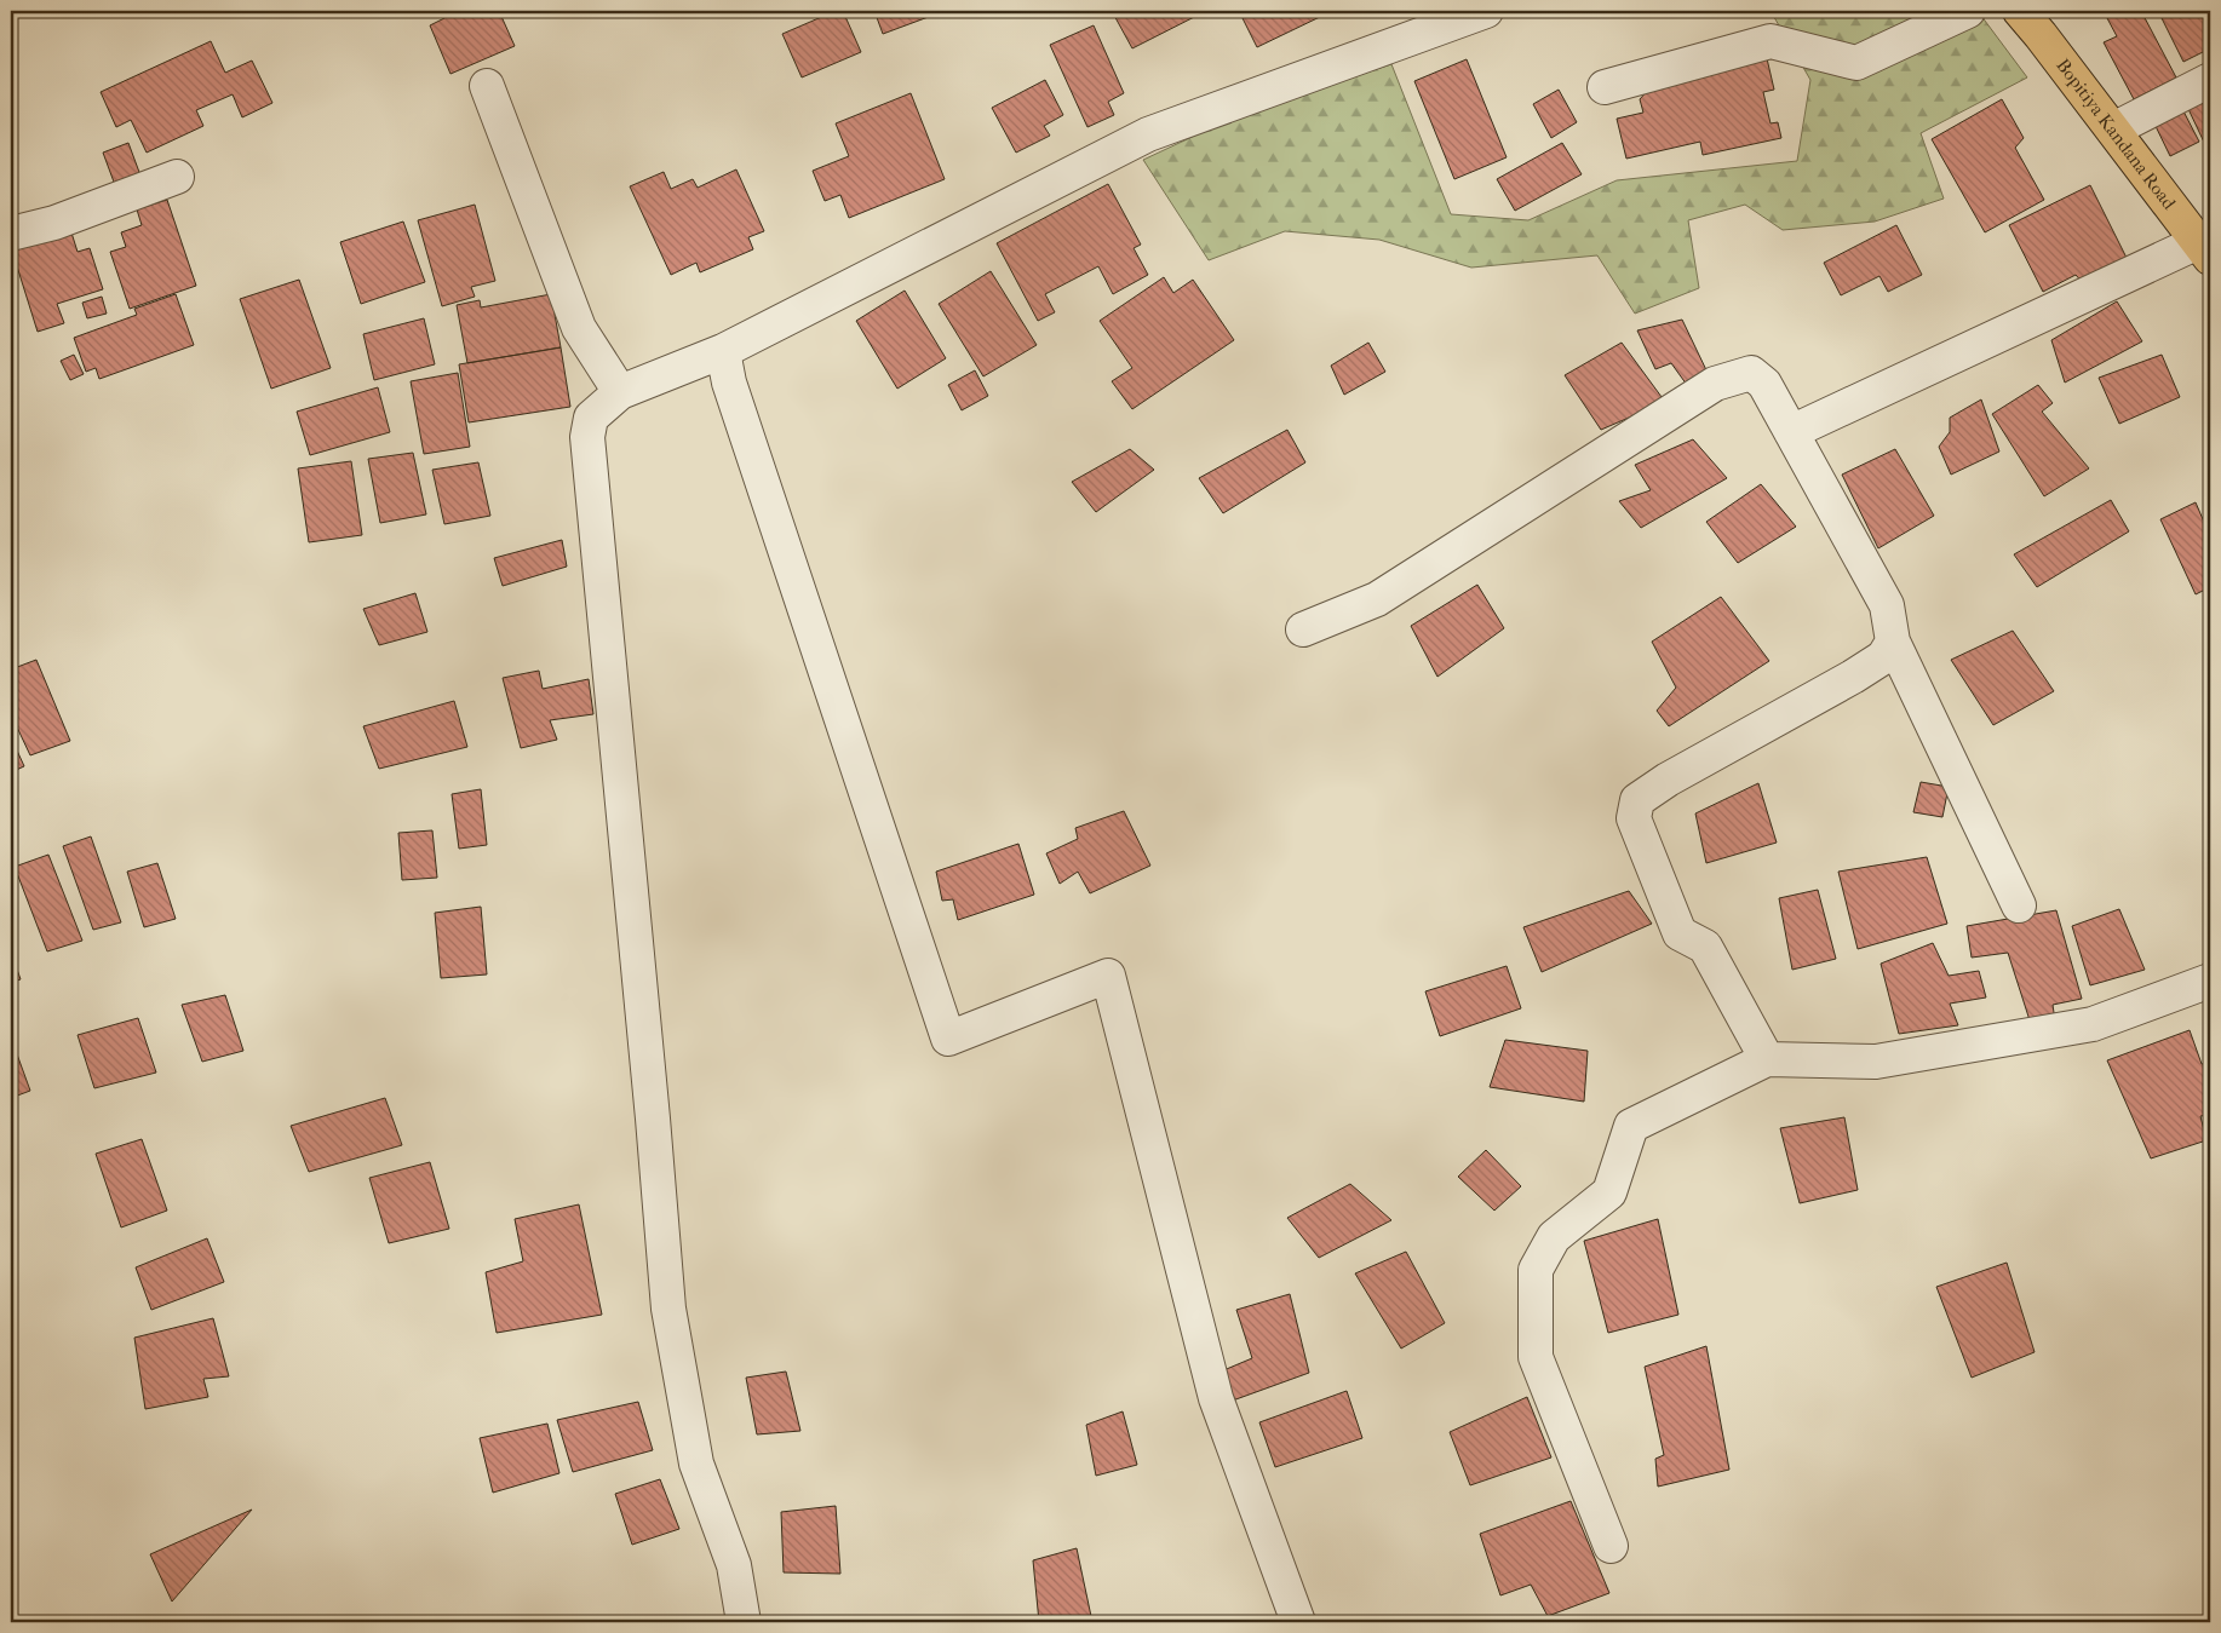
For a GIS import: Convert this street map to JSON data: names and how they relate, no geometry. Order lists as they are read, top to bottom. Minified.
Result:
{"streets":{"main road":["Bopitiya Kandana Road"]}}
